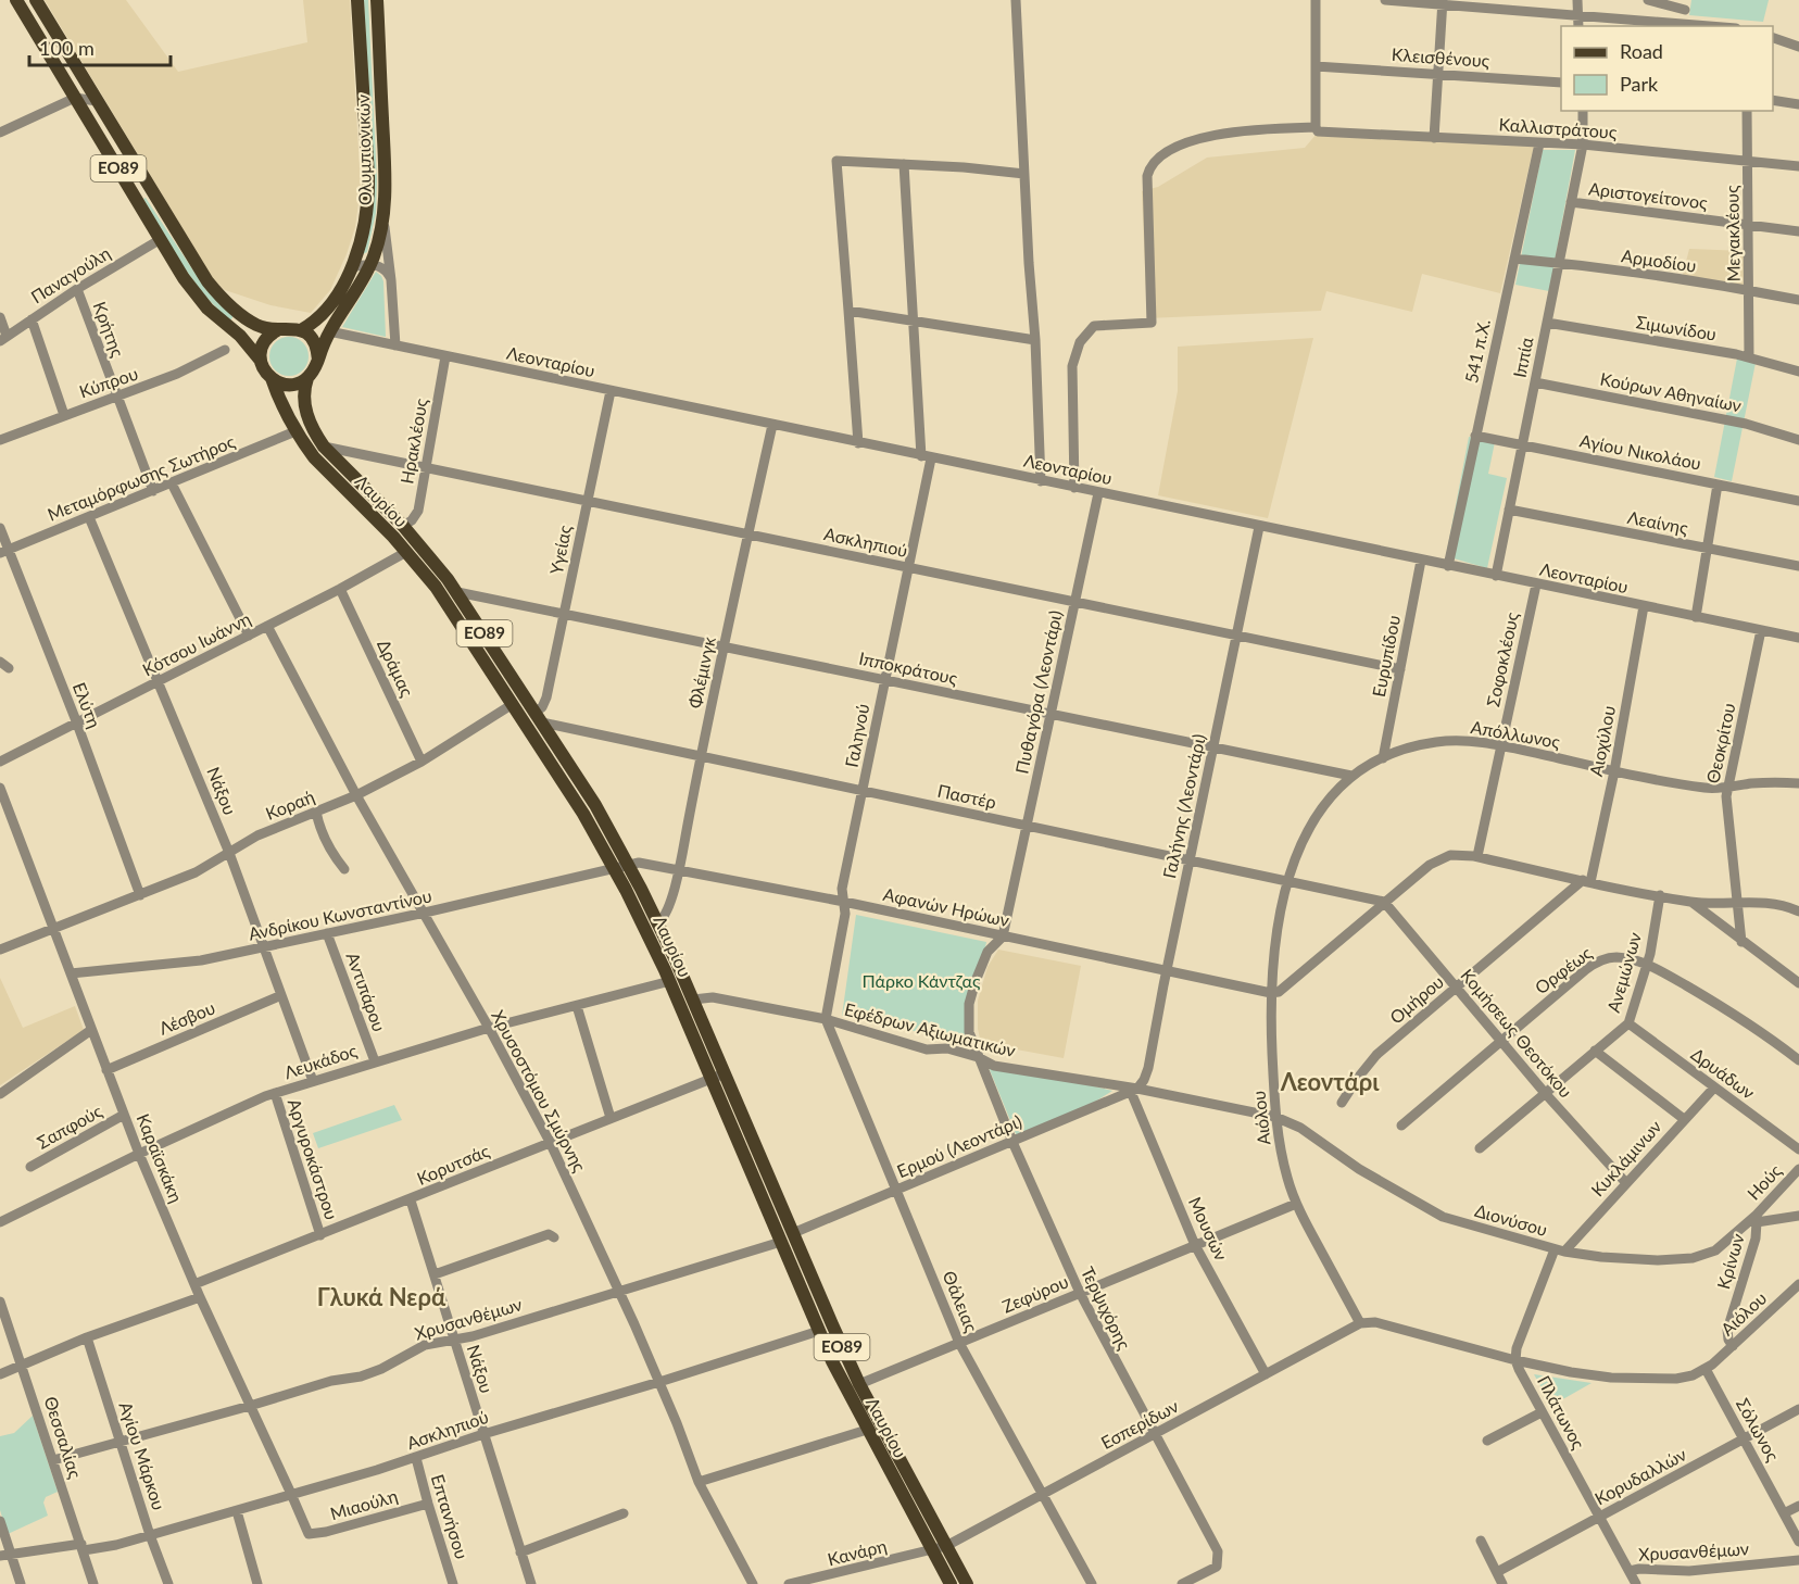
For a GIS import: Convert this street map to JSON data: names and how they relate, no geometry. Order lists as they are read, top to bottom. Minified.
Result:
{"streets":{"main road":["Ολυμπιονικών","ΕΟ89","Λαυρίου"],"street":["Κλεισθένους","Καλλιστράτους","Αριστογείτονος","Μεγακλέους","Αρμοδίου","Παναγούλη","Σιμωνίδου","Κρήτης","541 π.Χ.","Ιππία","Λεονταρίου","Κύπρου","Κούρων Αθηναίων","Ηρακλέους","Αγίου Νικολάου","Μεταμόρφωσης Σωτήρος","Λεαίνης","Ασκληπιού","Υγείας","Κότσου Ιωάννη","Ευρυπίδου","Σοφοκλέους","Δράμας","Ιπποκράτους","Φλέμινγκ","Πυθαγόρα (Λεοντάρι)","Ελύτη","Απόλλωνος","Γαληνού","Αιοχύλου","Θεοκρίτου","Νάξου","Παστέρ","Κοραή","Γαλήνης (Λεοντάρι)","Αφανών Ηρώων","Ανδρίκου Κωνσταντίνου","Ορφέως","Ανεμώνων","Αντιπάρου","Ομήρου","Λέσβου","Εφέδρων Αξιωματικών","Κομήσεως Θεοτόκου","Λευκάδος","Δρυάδων","Χρυσοστόμου Σμύρνης","Αιόλου","Σαπφούς","Ερμού (Λεοντάρι)","Καραϊσκάκη","Κυκλάμινων","Αργυροκάστρου","Κορυτσάς","Ηούς","Διονύσου","Μουσών","Κρίνων","Ζεφύρου","Θάλειας","Τερψιχόρης","Χρυσανθέμων","Πλάτωνος","Εσπερίδων","Σόλωνος","Θεσσαλίας","Αγίου Μάρκου","Κορυδαλλών","Μιαούλη","Επτανήσου","Κανάρη"]},"crossings":[["Καλλιστράτους","Μεγακλέους"],["Καλλιστράτους","541 π.Χ."],["Καλλιστράτους","Ιππία"],["Καλλιστράτους","Λεονταρίου"],["Ολυμπιονικών","ΕΟ89"],["Ολυμπιονικών","Λεονταρίου"],["Ολυμπιονικών","Λαυρίου"],["ΕΟ89","Λαυρίου"],["Αριστογείτονος","Μεγακλέους"],["Αριστογείτονος","Ιππία"],["Μεγακλέους","Αρμοδίου"],["Μεγακλέους","Σιμωνίδου"],["Αρμοδίου","541 π.Χ."],["Αρμοδίου","Ιππία"],["Παναγούλη","Κρήτης"],["Παναγούλη","Λαυρίου"],["Σιμωνίδου","Ιππία"],["Κρήτης","Κύπρου"],["Κρήτης","Μεταμόρφωσης Σωτήρος"],["541 π.Χ.","Λεονταρίου"],["541 π.Χ.","Αγίου Νικολάου"],["Ιππία","Λεονταρίου"],["Ιππία","Κούρων Αθηναίων"],["Ιππία","Αγίου Νικολάου"],["Ιππία","Λεαίνης"],["Λεονταρίου","Ηρακλέους"],["Λεονταρίου","Υγείας"],["Λεονταρίου","Ευρυπίδου"],["Λεονταρίου","Σοφοκλέους"],["Λεονταρίου","Φλέμινγκ"],["Λεονταρίου","Πυθαγόρα (Λεοντάρι)"],["Λεονταρίου","Γαληνού"],["Λεονταρίου","Αιοχύλου"],["Λεονταρίου","Θεοκρίτου"],["Λεονταρίου","Γαλήνης (Λεοντάρι)"],["Ηρακλέους","Λαυρίου"],["Ηρακλέους","Ασκληπιού"],["Μεταμόρφωσης Σωτήρος","Λαυρίου"],["Μεταμόρφωσης Σωτήρος","Ελύτη"],["Μεταμόρφωσης Σωτήρος","Νάξου"],["Λαυρίου","Ασκληπιού"],["Λαυρίου","Υγείας"],["Λαυρίου","Κότσου Ιωάννη"],["Λαυρίου","Ιπποκράτους"],["Λαυρίου","Φλέμινγκ"],["Λαυρίου","Παστέρ"],["Λαυρίου","Κοραή"],["Λαυρίου","Αφανών Ηρώων"],["Λαυρίου","Ανδρίκου Κωνσταντίνου"],["Λαυρίου","Εφέδρων Αξιωματικών"],["Λαυρίου","Λευκάδος"],["Λαυρίου","Ερμού (Λεοντάρι)"],["Λαυρίου","Κορυτσάς"],["Λαυρίου","Ζεφύρου"],["Λαυρίου","Χρυσανθέμων"],["Λαυρίου","Εσπερίδων"],["Λαυρίου","Κανάρη"],["Ασκληπιού","Υγείας"],["Ασκληπιού","Ευρυπίδου"],["Ασκληπιού","Φλέμινγκ"],["Ασκληπιού","Πυθαγόρα (Λεοντάρι)"],["Ασκληπιού","Γαληνού"],["Ασκληπιού","Νάξου"],["Ασκληπιού","Γαλήνης (Λεοντάρι)"],["Ασκληπιού","Χρυσοστόμου Σμύρνης"],["Ασκληπιού","Καραϊσκάκη"],["Ασκληπιού","Θεσσαλίας"],["Ασκληπιού","Αγίου Μάρκου"],["Ασκληπιού","Επτανήσου"],["Υγείας","Ιπποκράτους"],["Υγείας","Παστέρ"],["Κότσου Ιωάννη","Δράμας"],["Κότσου Ιωάννη","Ελύτη"],["Κότσου Ιωάννη","Νάξου"],["Κότσου Ιωάννη","Χρυσοστόμου Σμύρνης"],["Ευρυπίδου","Απόλλωνος"],["Σοφοκλέους","Απόλλωνος"],["Δράμας","Κοραή"],["Ιπποκράτους","Φλέμινγκ"],["Ιπποκράτους","Πυθαγόρα (Λεοντάρι)"],["Ιπποκράτους","Απόλλωνος"],["Ιπποκράτους","Γαληνού"],["Ιπποκράτους","Γαλήνης (Λεοντάρι)"],["Φλέμινγκ","Παστέρ"],["Φλέμινγκ","Αφανών Ηρώων"],["Πυθαγόρα (Λεοντάρι)","Παστέρ"],["Πυθαγόρα (Λεοντάρι)","Αφανών Ηρώων"],["Πυθαγόρα (Λεοντάρι)","Τερψιχόρης"],["Ελύτη","Κοραή"],["Απόλλωνος","Αιοχύλου"],["Απόλλωνος","Θεοκρίτου"],["Απόλλωνος","Παστέρ"],["Απόλλωνος","Αφανών Ηρώων"],["Απόλλωνος","Αιόλου"],["Γαληνού","Παστέρ"],["Γαληνού","Αφανών Ηρώων"],["Γαληνού","Εφέδρων Αξιωματικών"],["Γαληνού","Θάλειας"],["Αιοχύλου","Ομήρου"],["Νάξου","Κοραή"],["Νάξου","Ανδρίκου Κωνσταντίνου"],["Νάξου","Λέσβου"],["Νάξου","Λευκάδος"],["Νάξου","Κορυτσάς"],["Νάξου","Χρυσανθέμων"],["Παστέρ","Γαλήνης (Λεοντάρι)"],["Παστέρ","Κομήσεως Θεοτόκου"],["Κοραή","Χρυσοστόμου Σμύρνης"],["Κοραή","Καραϊσκάκη"],["Γαλήνης (Λεοντάρι)","Αφανών Ηρώων"],["Γαλήνης (Λεοντάρι)","Εφέδρων Αξιωματικών"],["Γαλήνης (Λεοντάρι)","Ερμού (Λεοντάρι)"],["Γαλήνης (Λεοντάρι)","Μουσών"],["Αφανών Ηρώων","Ανδρίκου Κωνσταντίνου"],["Αφανών Ηρώων","Αιόλου"],["Αφανών Ηρώων","Τερψιχόρης"],["Ανδρίκου Κωνσταντίνου","Αντιπάρου"],["Ανδρίκου Κωνσταντίνου","Χρυσοστόμου Σμύρνης"],["Ανδρίκου Κωνσταντίνου","Καραϊσκάκη"],["Ορφέως","Ανεμώνων"],["Ορφέως","Κομήσεως Θεοτόκου"],["Ανεμώνων","Κομήσεως Θεοτόκου"],["Ανεμώνων","Δρυάδων"],["Αντιπάρου","Λευκάδος"],["Ομήρου","Κομήσεως Θεοτόκου"],["Λέσβου","Καραϊσκάκη"],["Εφέδρων Αξιωματικών","Αιόλου"],["Εφέδρων Αξιωματικών","Ερμού (Λεοντάρι)"],["Εφέδρων Αξιωματικών","Διονύσου"],["Εφέδρων Αξιωματικών","Μουσών"],["Εφέδρων Αξιωματικών","Θάλειας"],["Εφέδρων Αξιωματικών","Τερψιχόρης"],["Κομήσεως Θεοτόκου","Κυκλάμινων"],["Λευκάδος","Χρυσοστόμου Σμύρνης"],["Λευκάδος","Καραϊσκάκη"],["Λευκάδος","Αργυροκάστρου"],["Δρυάδων","Κυκλάμινων"],["Χρυσοστόμου Σμύρνης","Κορυτσάς"],["Χρυσοστόμου Σμύρνης","Χρυσανθέμων"],["Αιόλου","Διονύσου"],["Αιόλου","Κρίνων"],["Αιόλου","Ζεφύρου"],["Αιόλου","Πλάτωνος"],["Αιόλου","Εσπερίδων"],["Αιόλου","Σόλωνος"],["Σαπφούς","Καραϊσκάκη"],["Ερμού (Λεοντάρι)","Μουσών"],["Ερμού (Λεοντάρι)","Θάλειας"],["Ερμού (Λεοντάρι)","Τερψιχόρης"],["Καραϊσκάκη","Κορυτσάς"],["Καραϊσκάκη","Χρυσανθέμων"],["Καραϊσκάκη","Μιαούλη"],["Κυκλάμινων","Διονύσου"],["Αργυροκάστρου","Κορυτσάς"],["Ηούς","Διονύσου"],["Ηούς","Κρίνων"],["Διονύσου","Κρίνων"],["Μουσών","Ζεφύρου"],["Μουσών","Εσπερίδων"],["Ζεφύρου","Θάλειας"],["Ζεφύρου","Τερψιχόρης"],["Θάλειας","Εσπερίδων"],["Τερψιχόρης","Εσπερίδων"],["Χρυσανθέμων","Πλάτωνος"],["Χρυσανθέμων","Θεσσαλίας"],["Χρυσανθέμων","Αγίου Μάρκου"],["Πλάτωνος","Κορυδαλλών"],["Εσπερίδων","Κανάρη"],["Σόλωνος","Κορυδαλλών"],["Μιαούλη","Επτανήσου"]],"districts":["Λεοντάρι","Γλυκά Νερά"],"parks":["Πάρκο Κάντζας"],"legend":["Road","Park"],"scale_bar":"100 m"}
